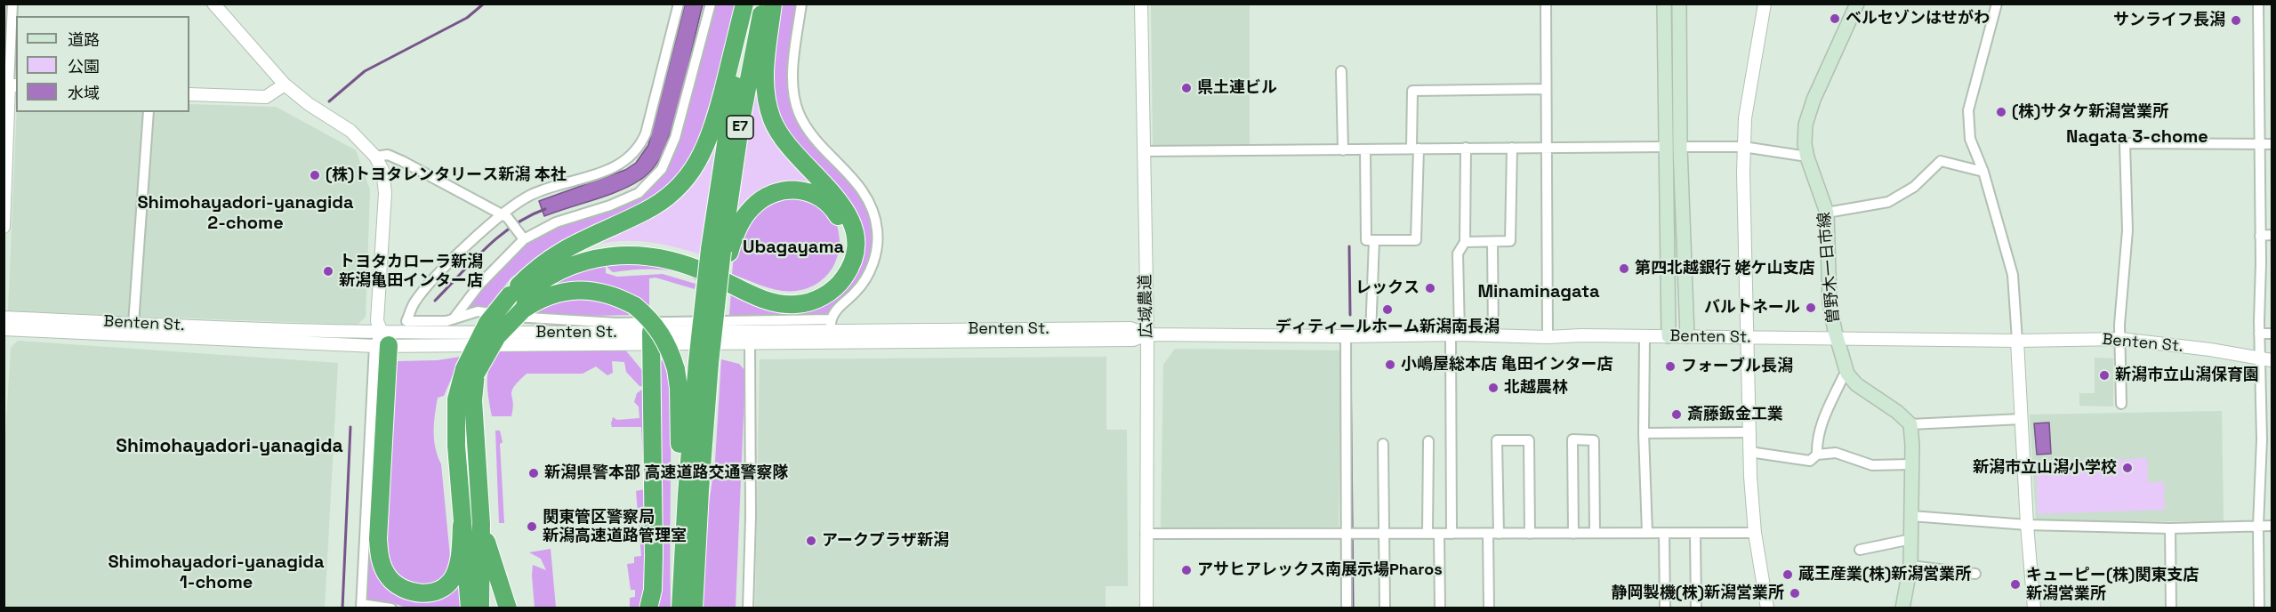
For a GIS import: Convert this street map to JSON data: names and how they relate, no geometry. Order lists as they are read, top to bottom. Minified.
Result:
{"streets":{"highway":["E7"],"main road":["曽野木一日市線"],"street":["広域農道","Benten St."]},"crossings":[["曽野木一日市線","Benten St."],["広域農道","Benten St."]],"districts":["Nagata 3-chome","Shimohayadori-yanagida 2-chome","Ubagayama","Minaminagata","Shimohayadori-yanagida","Shimohayadori-yanagida 1-chome"],"places":["ベルセゾンはせがわ","サンライフ長潟","県土連ビル","(株)サタケ新潟営業所","(株)トヨタレンタリース新潟 本社","第四北越銀行 姥ケ山支店","トヨタカローラ新潟 新潟亀田インター店","レックス","バルトネール","ディティールホーム新潟南長潟","小嶋屋総本店 亀田インター店","フォーブル長潟","新潟市立山潟保育園","北越農林","斎藤鈑金工業","新潟市立山潟小学校","新潟県警本部 高速道路交通警察隊","関東管区警察局 新潟高速道路管理室","アークプラザ新潟","アサヒアレックス南展示場Pharos","蔵王産業(株)新潟営業所","キューピー(株)関東支店 新潟営業所","静岡製機(株)新潟営業所"],"legend":["道路","公園","水域"]}
